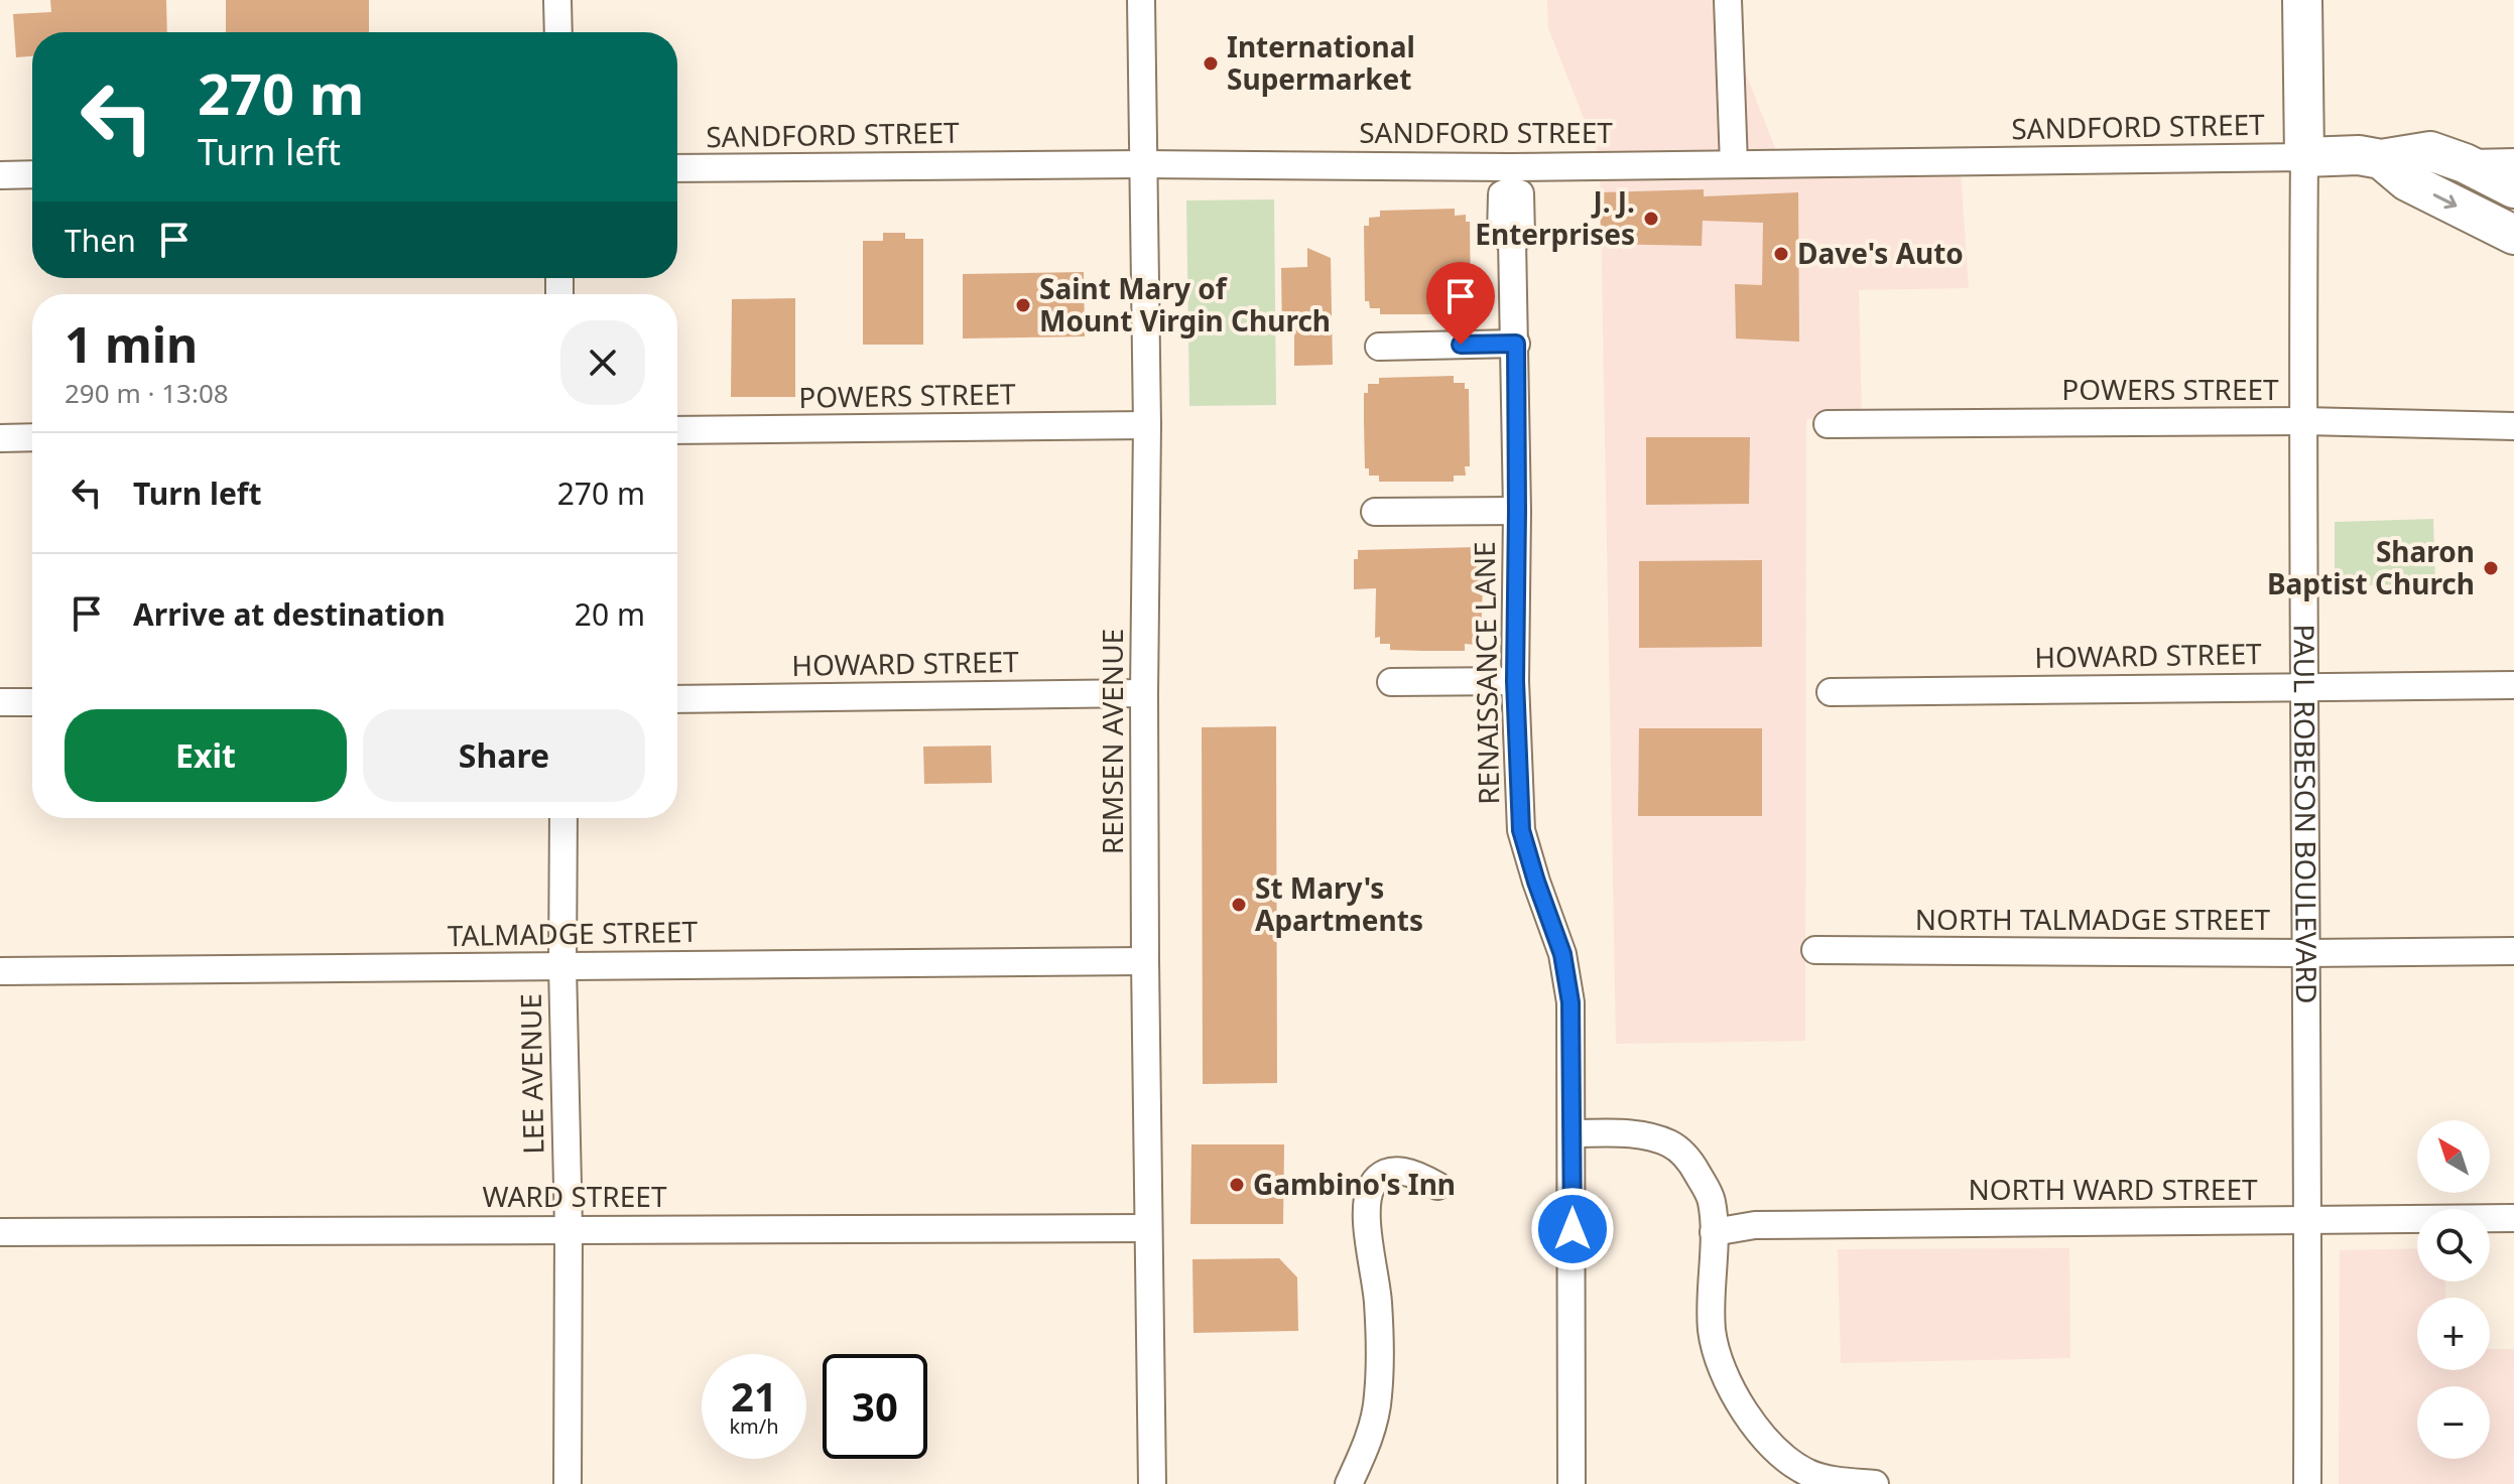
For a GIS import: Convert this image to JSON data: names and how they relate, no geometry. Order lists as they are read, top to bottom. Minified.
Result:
{"streets":{"street":["SANDFORD STREET","POWERS STREET","HOWARD STREET","RENAISSANCE LANE","REMSEN AVENUE","PAUL ROBESON BOULEVARD","NORTH TALMADGE STREET","TALMADGE STREET","LEE AVENUE","NORTH WARD STREET","WARD STREET"]},"crossings":[["SANDFORD STREET","RENAISSANCE LANE"],["SANDFORD STREET","REMSEN AVENUE"],["SANDFORD STREET","PAUL ROBESON BOULEVARD"],["POWERS STREET","REMSEN AVENUE"],["POWERS STREET","PAUL ROBESON BOULEVARD"],["HOWARD STREET","REMSEN AVENUE"],["HOWARD STREET","PAUL ROBESON BOULEVARD"],["REMSEN AVENUE","TALMADGE STREET"],["REMSEN AVENUE","WARD STREET"],["PAUL ROBESON BOULEVARD","NORTH TALMADGE STREET"],["PAUL ROBESON BOULEVARD","NORTH WARD STREET"],["TALMADGE STREET","LEE AVENUE"],["LEE AVENUE","WARD STREET"]],"places":["International Supermarket","J. J. Enterprises","Dave's Auto","Saint Mary of Mount Virgin Church","Sharon Baptist Church","St Mary's Apartments","Gambino's Inn"],"north":"top left","page":{"turn":["270 m","Turn left"],"then":"Then","heading":["1 min","290 m · 13:08"],"list":[{"name":"Turn left","value":"270 m"},{"name":"Arrive at destination","value":"20 m"}],"buttons":["Exit","Share"],"map_buttons":["+","−"],"speed":"21 km/h","limit":"30"}}
